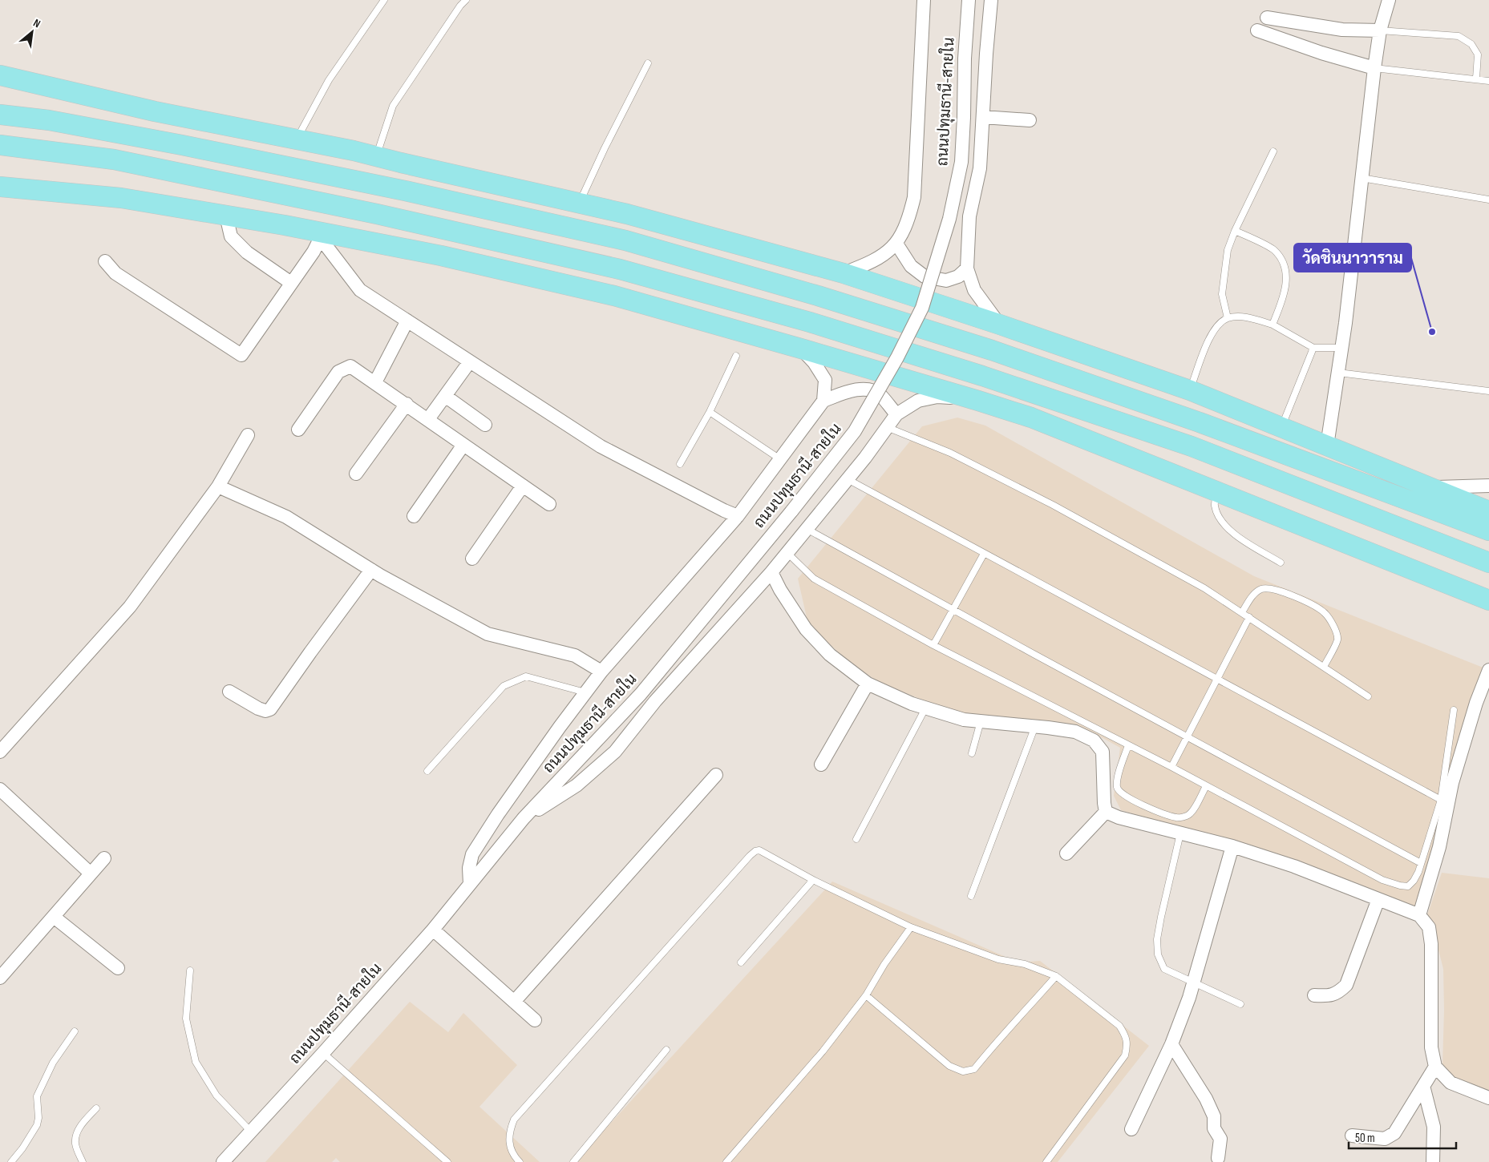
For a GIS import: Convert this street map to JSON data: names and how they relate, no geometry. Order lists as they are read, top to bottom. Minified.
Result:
{"streets":{"street":["ถนนปทุมธานี-สายใน"]},"places":["วัดชินนาวาราม"],"scale_bar":"50 m","north":"top right"}
